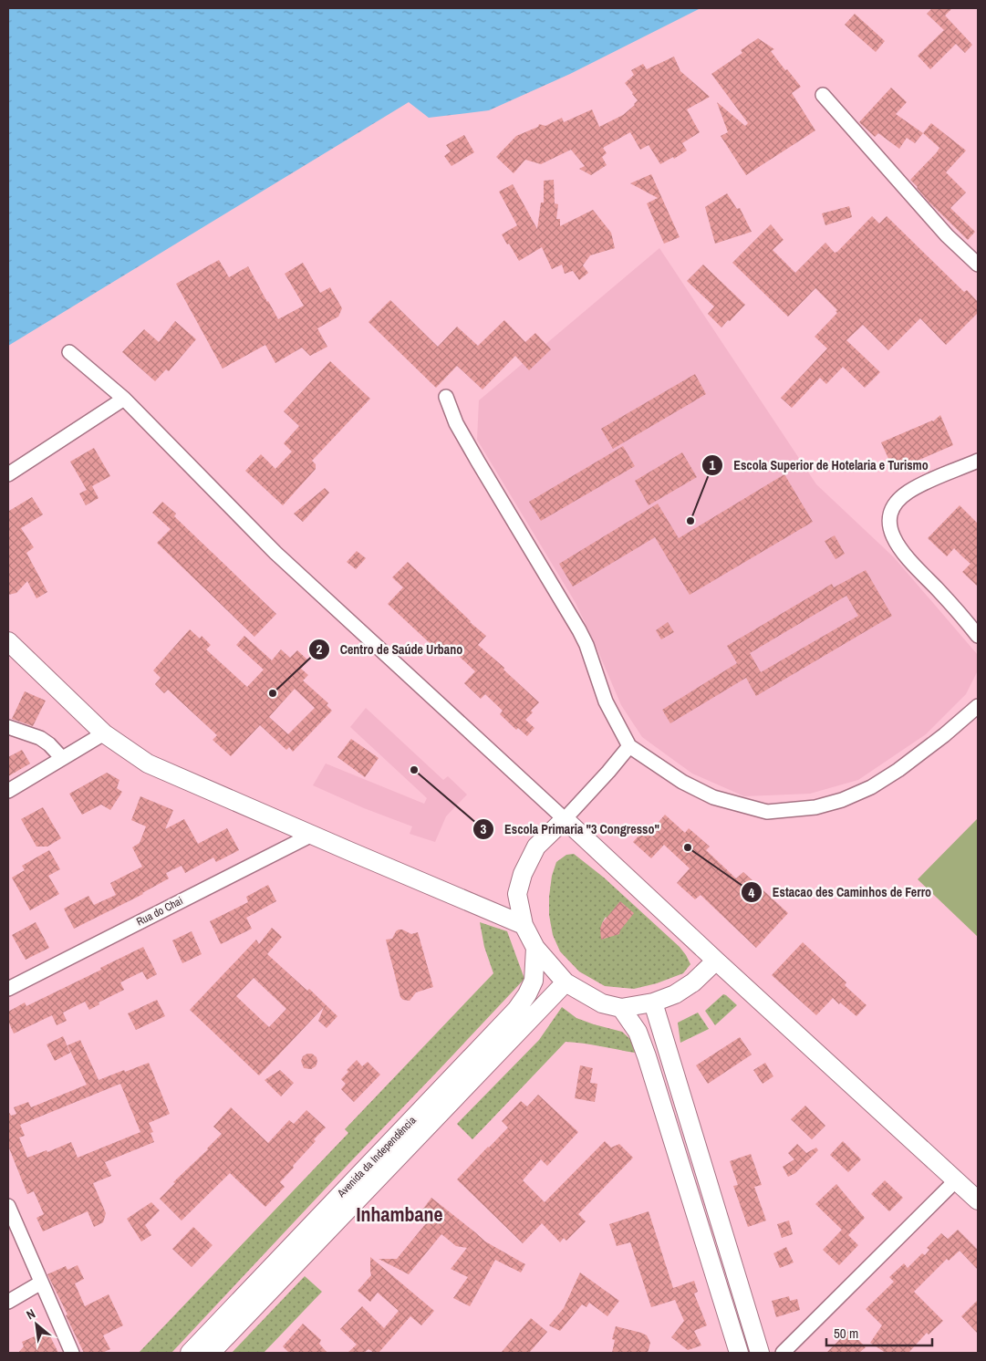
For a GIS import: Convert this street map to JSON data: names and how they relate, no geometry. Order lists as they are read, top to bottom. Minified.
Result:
{"streets":{"main road":["Avenida da Independência"],"street":["Rua do Chai"]},"districts":["Inhambane"],"places":["Escola Superior de Hotelaria e Turismo","Centro de Saúde Urbano","Escola Primaria \"3 Congresso\"","Estacao des Caminhos de Ferro"],"scale_bar":"50 m","north":"top left"}
